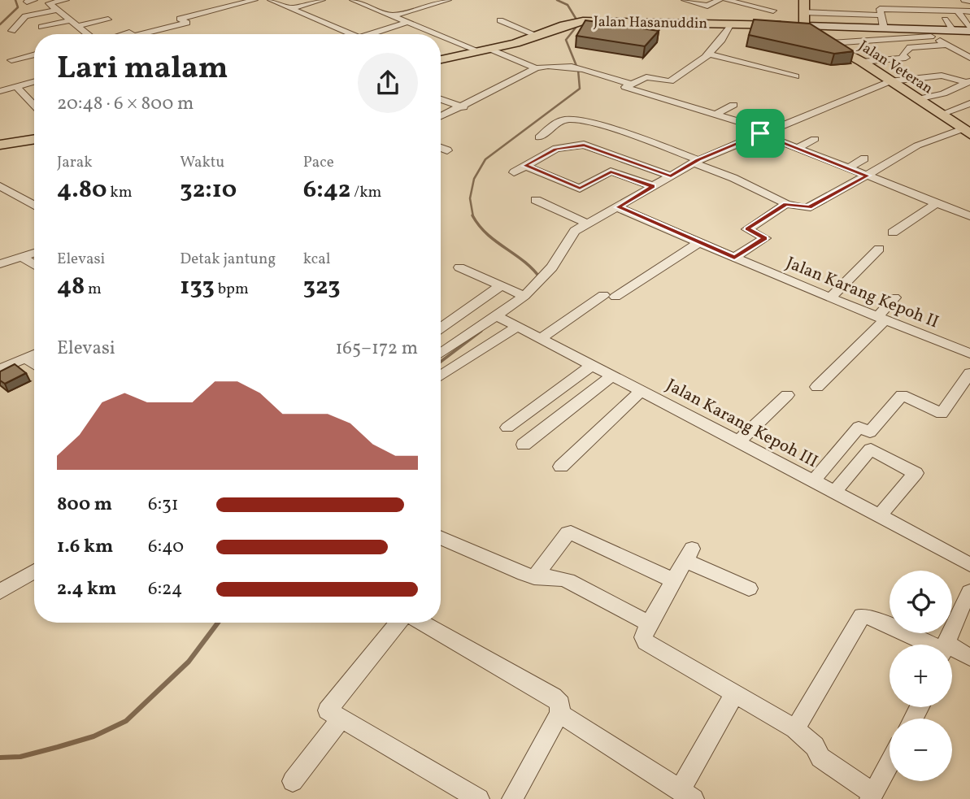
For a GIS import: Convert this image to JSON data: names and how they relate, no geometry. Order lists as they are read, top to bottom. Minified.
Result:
{"streets":{"main road":["Jalan Hasanuddin","Jalan Veteran"],"street":["Jalan Karang Kepoh II","Jalan Karang Kepoh III"]},"crossings":[["Jalan Hasanuddin","Jalan Veteran"]],"page":{"heading":["Lari malam","20:48 · 6 × 800 m"],"stats":[["Jarak","4.80 km"],["Waktu","32:10"],["Pace","6:42 /km"],["Elevasi","48 m"],["Detak jantung","133 bpm"],["kcal","323"]],"chart":["Elevasi","165–172 m"],"list":[{"name":"800 m","note":"6:31"},{"name":"1.6 km","note":"6:40"},{"name":"2.4 km","note":"6:24"}],"map_buttons":["+","−"]}}
